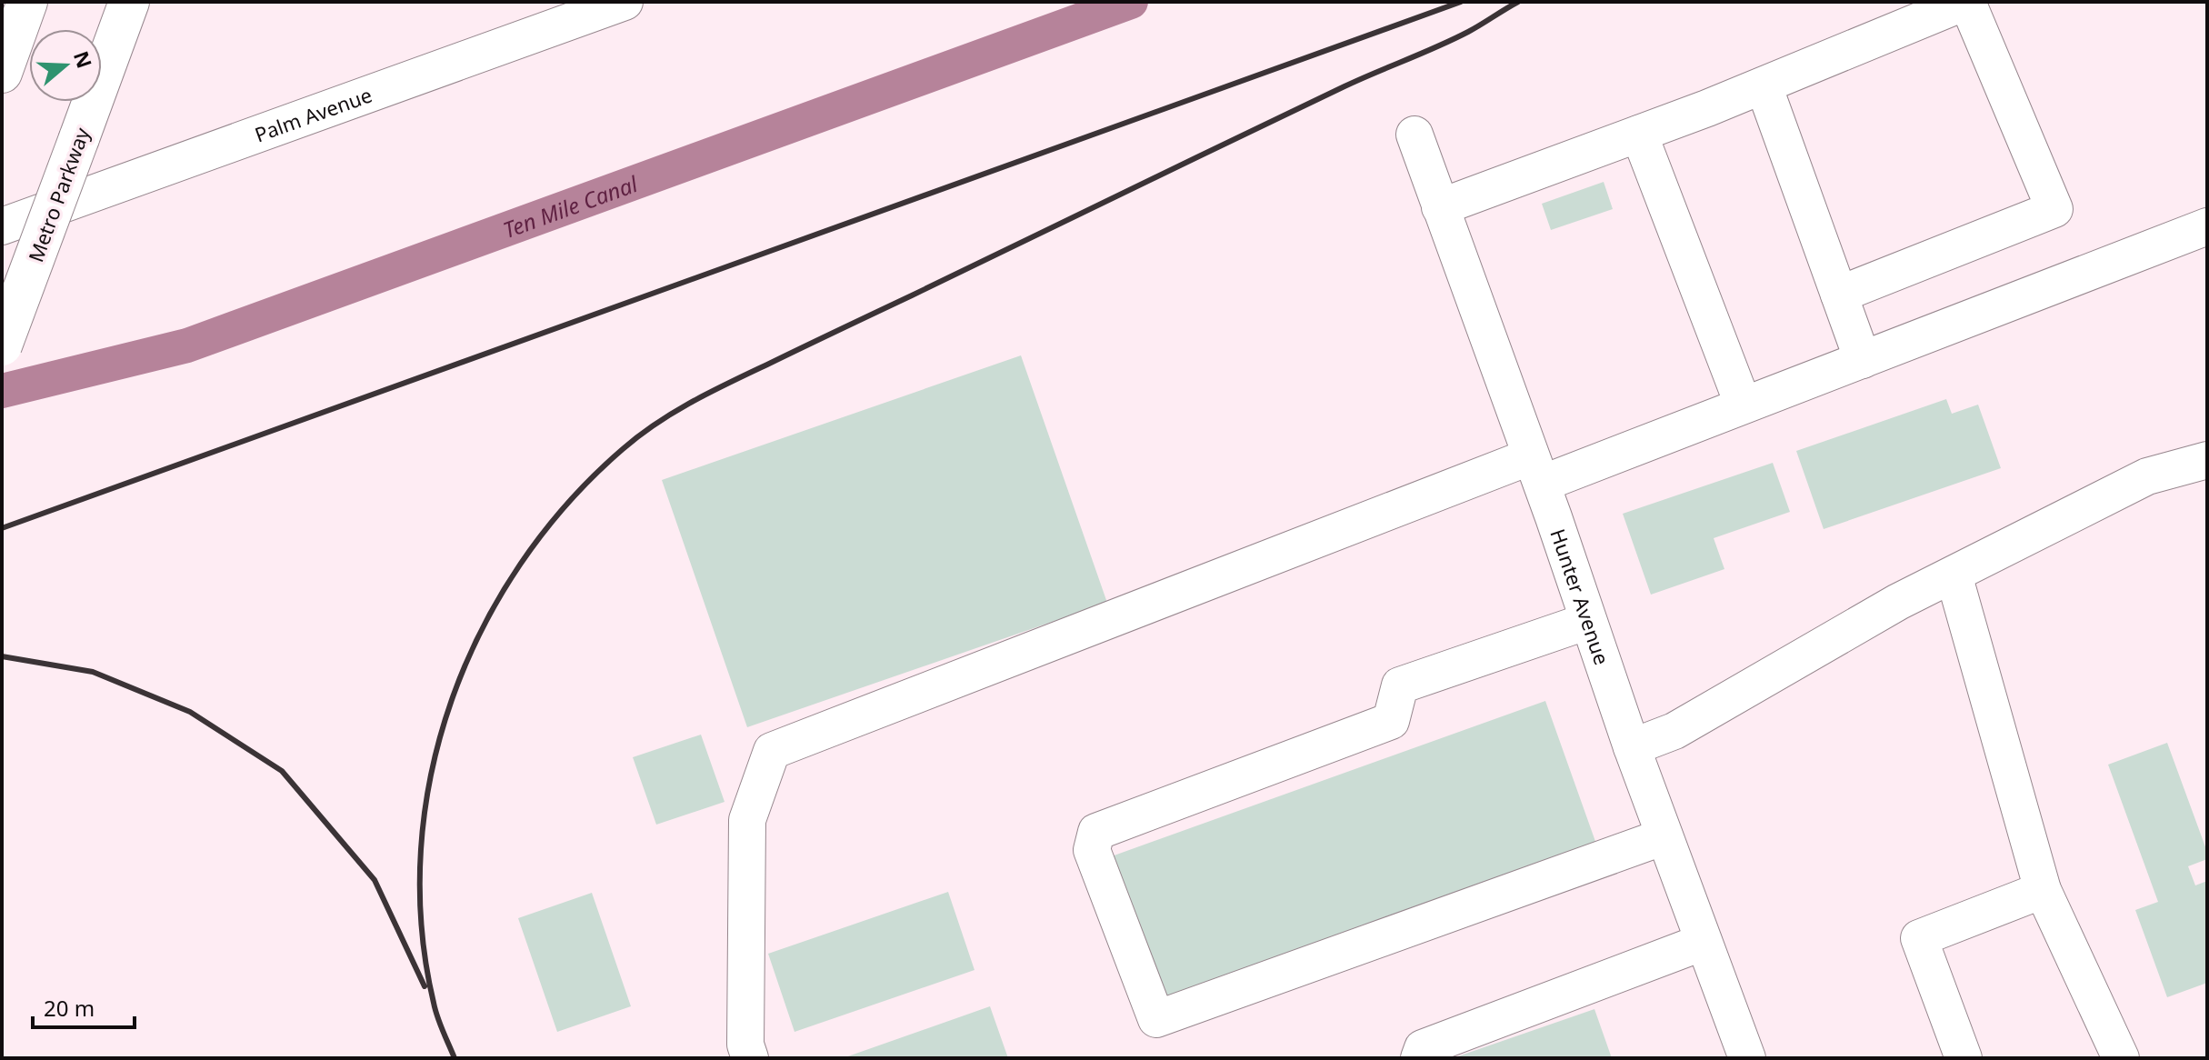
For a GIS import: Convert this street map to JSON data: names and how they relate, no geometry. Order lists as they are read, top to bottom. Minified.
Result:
{"streets":{"main road":["Metro Parkway"],"street":["Palm Avenue","Hunter Avenue"]},"water":["Ten Mile Canal"],"scale_bar":"20 m","north":"right"}
